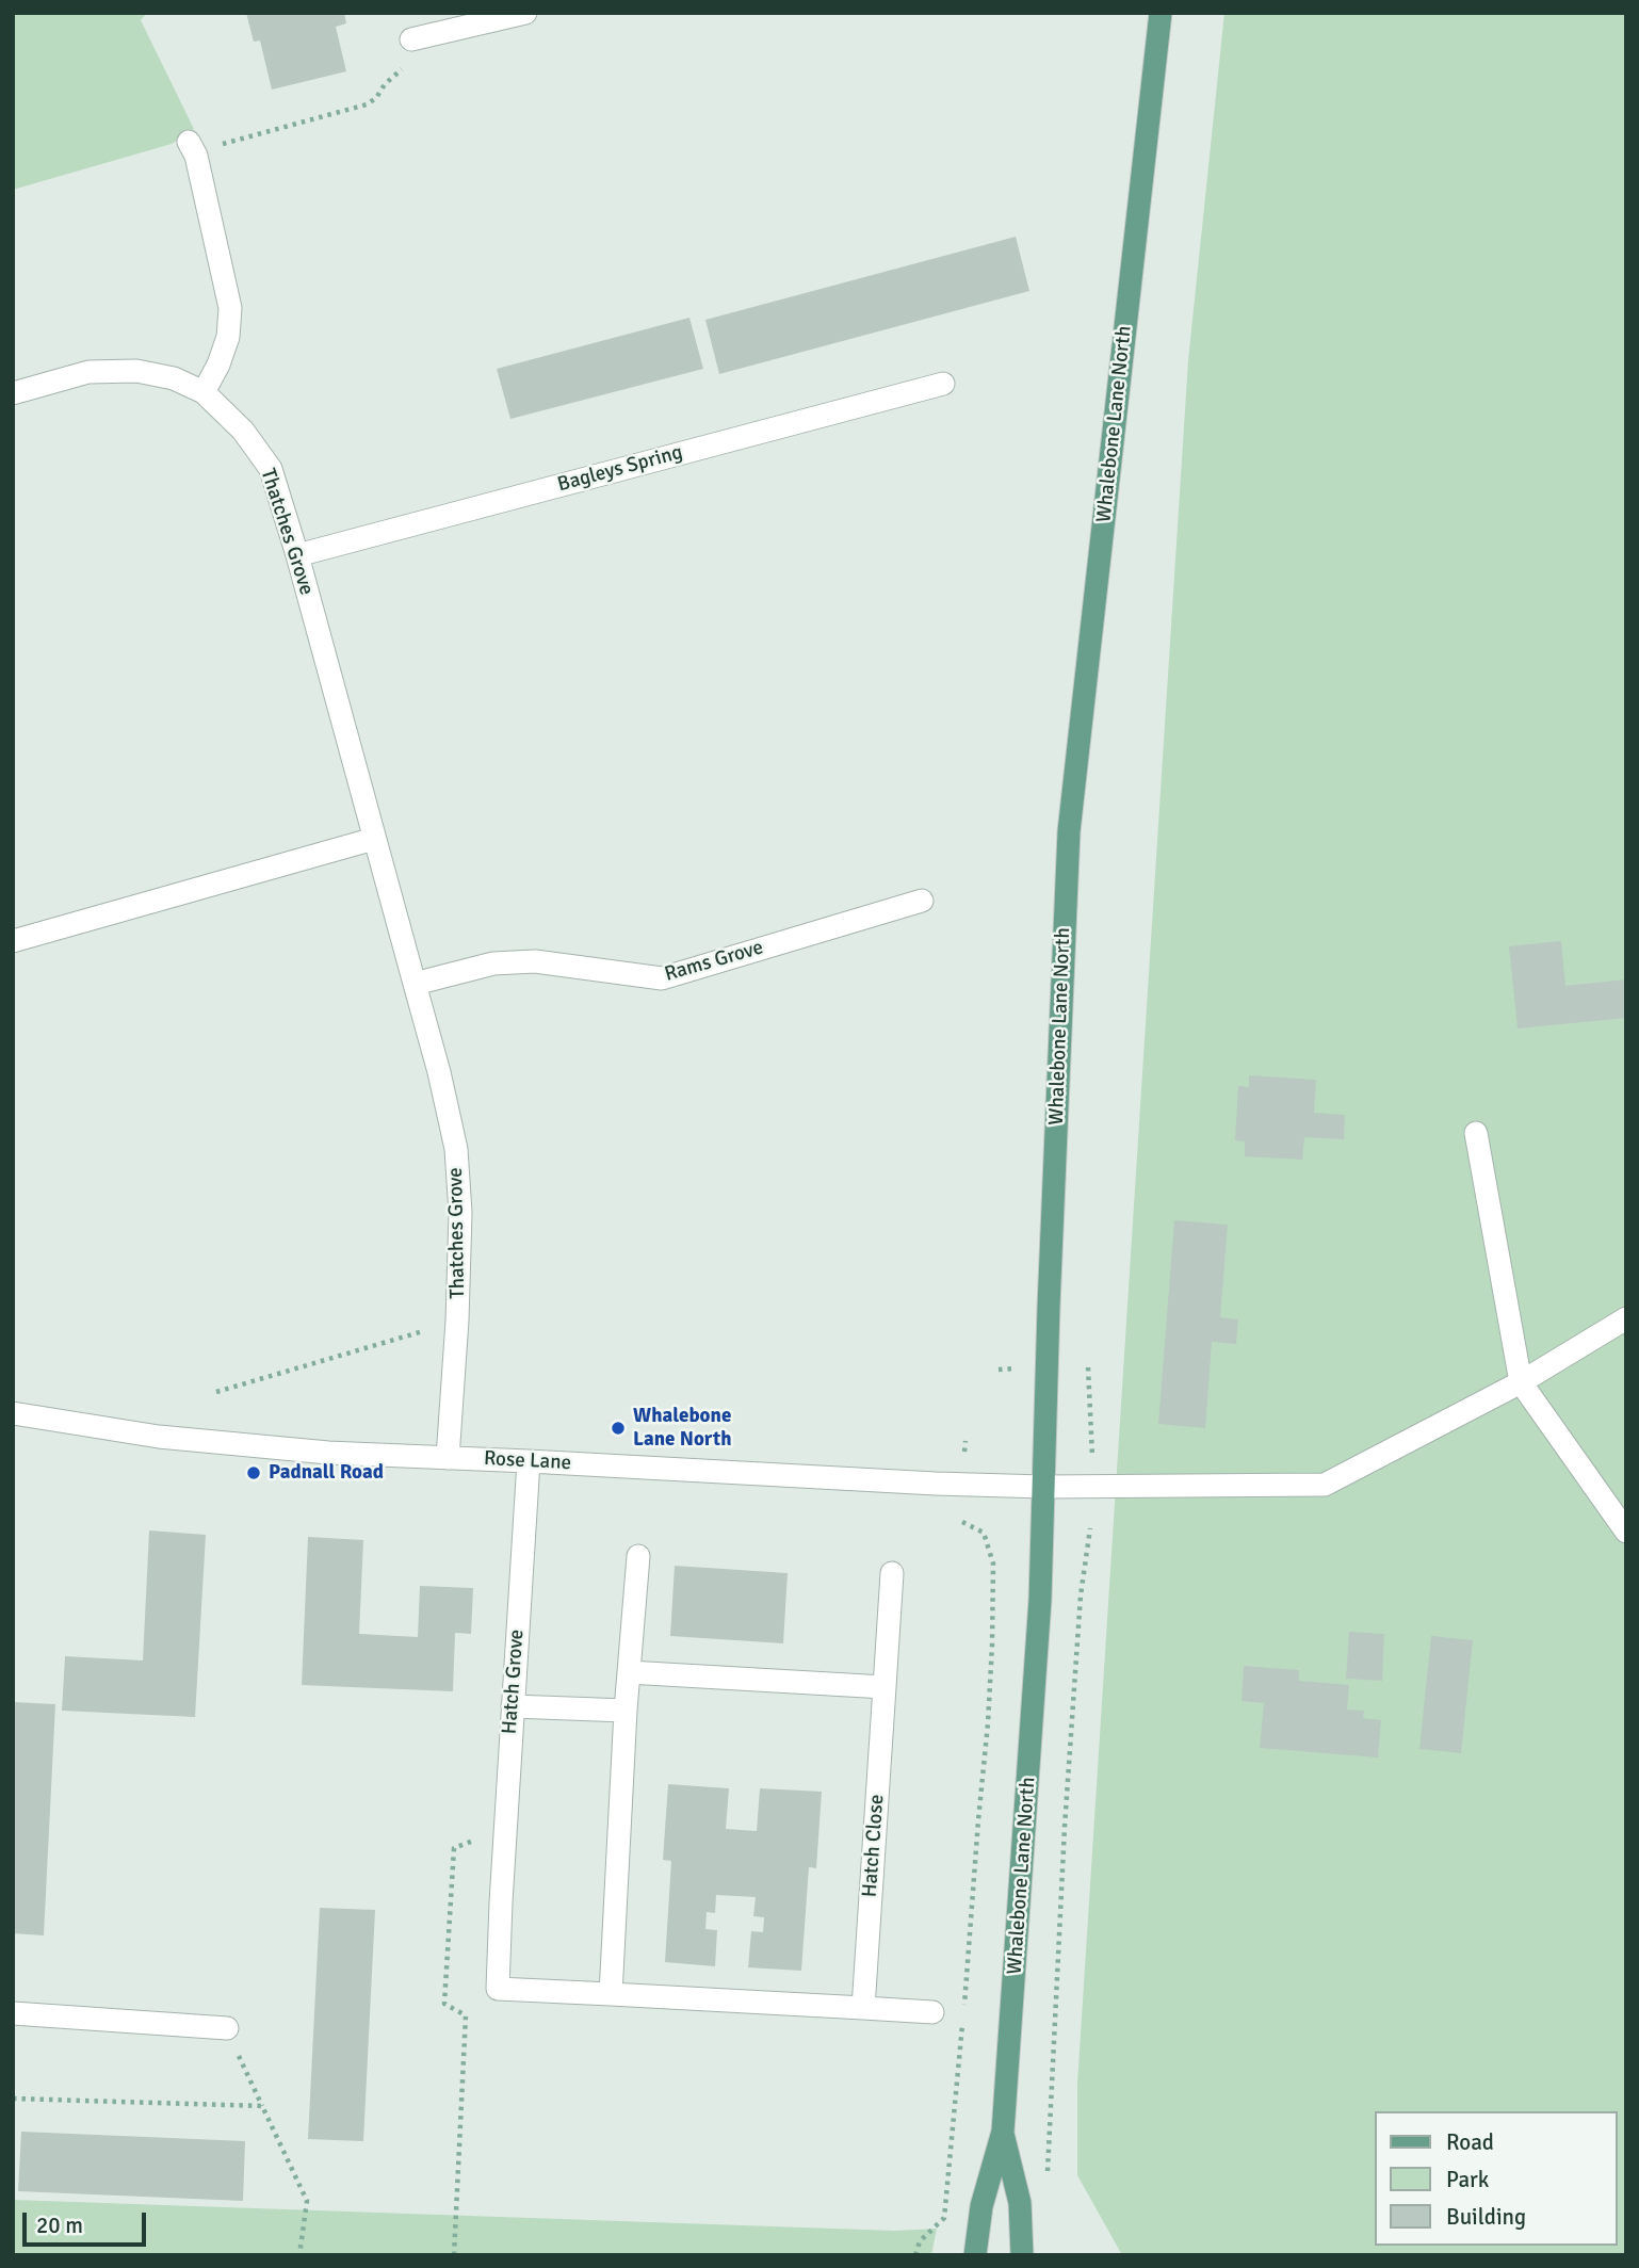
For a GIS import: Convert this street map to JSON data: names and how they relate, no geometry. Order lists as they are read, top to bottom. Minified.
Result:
{"streets":{"main road":["Whalebone Lane North"],"street":["Bagleys Spring","Thatches Grove","Rams Grove","Rose Lane","Hatch Grove","Hatch Close"]},"crossings":[["Whalebone Lane North","Rose Lane"],["Bagleys Spring","Thatches Grove"],["Thatches Grove","Rams Grove"],["Thatches Grove","Rose Lane"],["Rose Lane","Hatch Grove"]],"places":["Whalebone Lane North","Padnall Road"],"legend":["Road","Park","Building"],"scale_bar":"20 m"}
